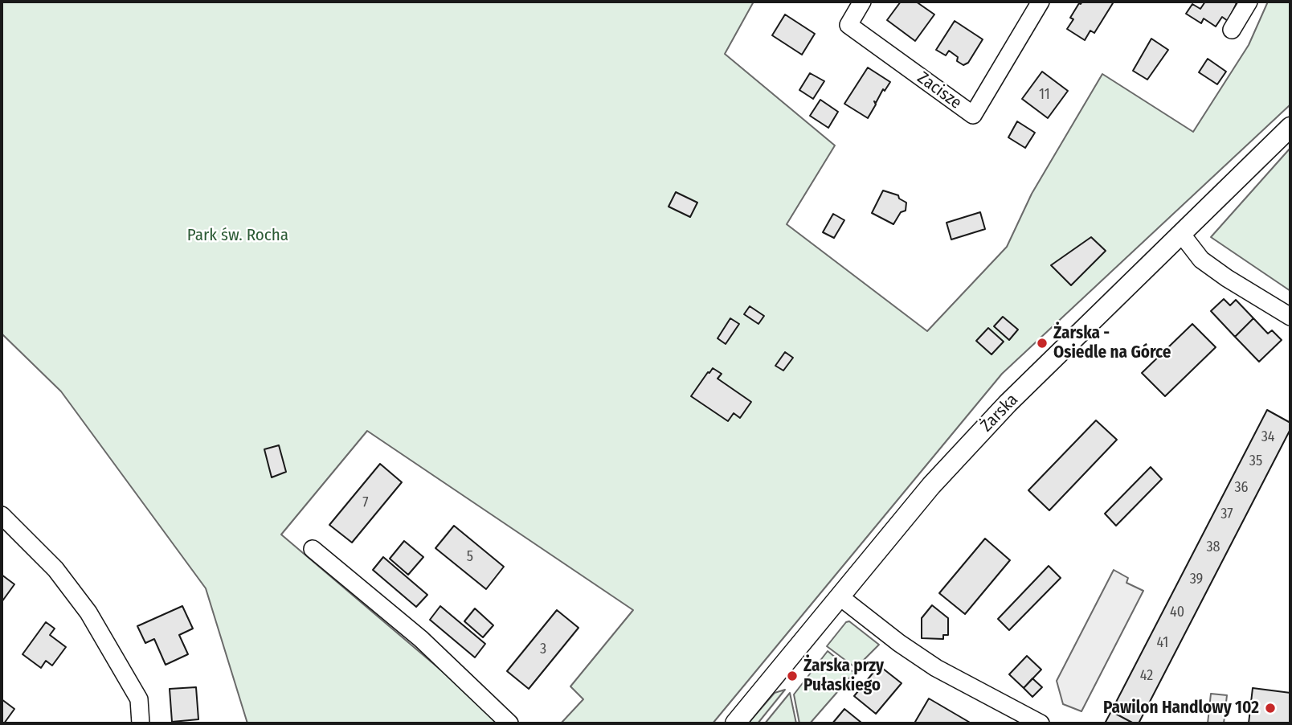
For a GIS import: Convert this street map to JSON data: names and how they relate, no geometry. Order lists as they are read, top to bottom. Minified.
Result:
{"streets":{"street":["Zacisze","Żarska"]},"parks":["Park św. Rocha"],"places":["Żarska - Osiedle na Górce","Żarska przy Pułaskiego","Pawilon Handlowy 102"],"house_numbers":["11","34","35","36","7","37","38","5","39","40","41","3","42"]}
